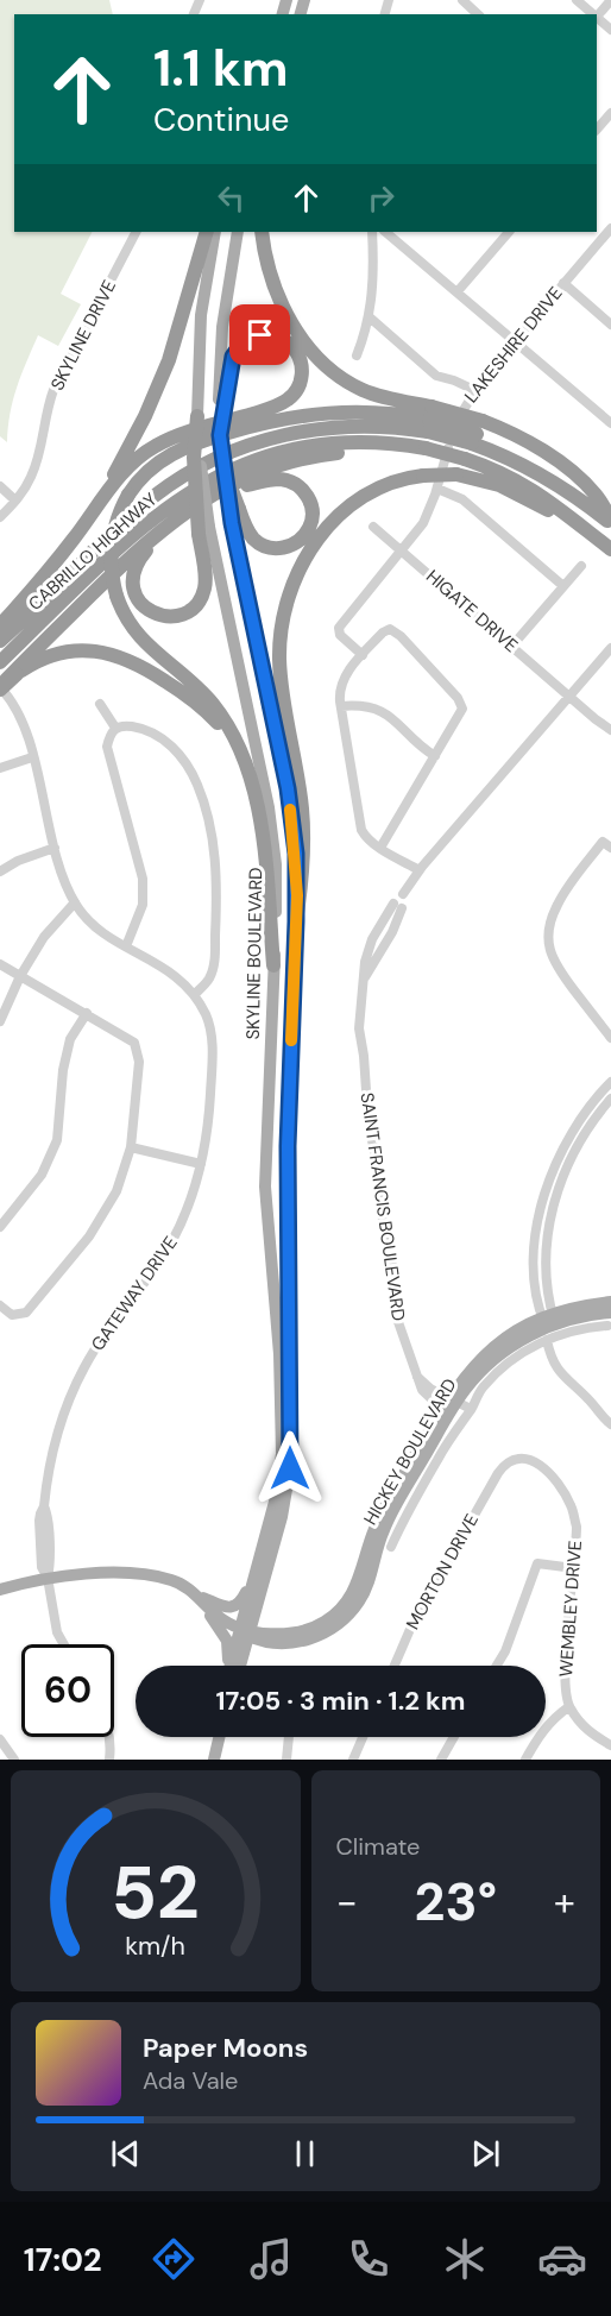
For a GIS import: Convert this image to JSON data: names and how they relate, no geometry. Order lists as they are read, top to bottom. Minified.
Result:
{"streets":{"highway":["CABRILLO HIGHWAY"],"main road":["SKYLINE BOULEVARD","HICKEY BOULEVARD"],"street":["SKYLINE DRIVE","LAKESHIRE DRIVE","HIGATE DRIVE","SAINT FRANCIS BOULEVARD","GATEWAY DRIVE","MORTON DRIVE","WEMBLEY DRIVE"]},"crossings":[["LAKESHIRE DRIVE","HIGATE DRIVE"],["SKYLINE BOULEVARD","HICKEY BOULEVARD"],["SAINT FRANCIS BOULEVARD","HICKEY BOULEVARD"],["GATEWAY DRIVE","HICKEY BOULEVARD"],["MORTON DRIVE","WEMBLEY DRIVE"]],"page":{"turn":["1.1 km","Continue"],"limit":"60","trip":"17:05 · 3 min · 1.2 km","tile":"Climate","heat":["−","23°","+"],"song":["Paper Moons","Ada Vale"],"tabs":"17:02","gauge":["52","km/h"]}}
